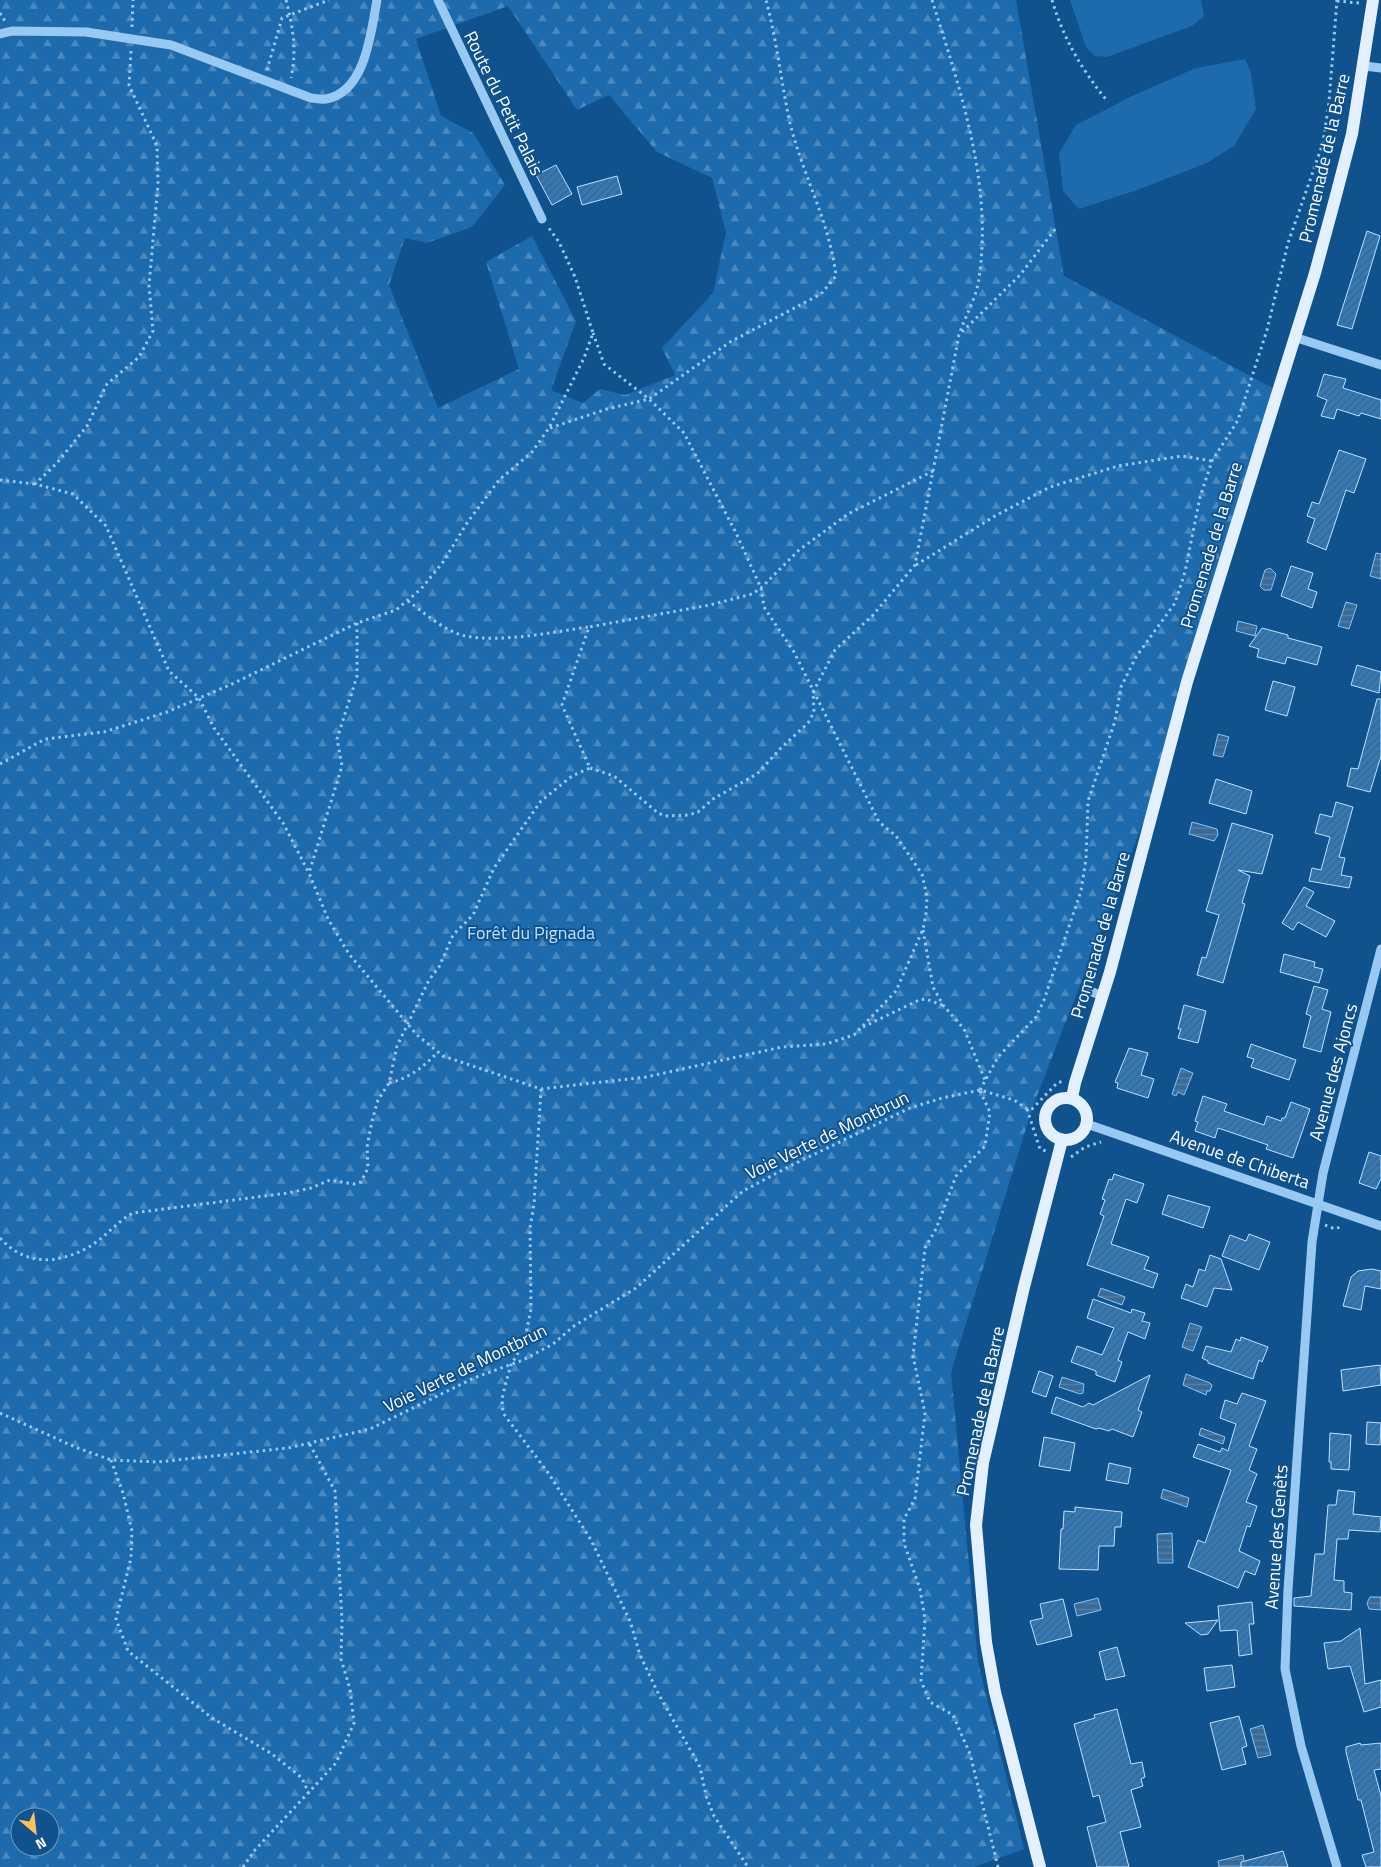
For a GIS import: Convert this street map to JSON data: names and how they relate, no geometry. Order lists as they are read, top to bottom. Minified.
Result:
{"streets":{"main road":["Promenade de la Barre"],"street":["Route du Petit Palais","Avenue des Ajoncs","Avenue de Chiberta","Avenue des Genêts"],"path":["Voie Verte de Montbrun"]},"crossings":[["Promenade de la Barre","Avenue de Chiberta"],["Avenue des Ajoncs","Avenue de Chiberta"],["Avenue des Ajoncs","Avenue des Genêts"],["Avenue de Chiberta","Avenue des Genêts"]],"parks":["Forêt du Pignada"],"north":"bottom right"}
